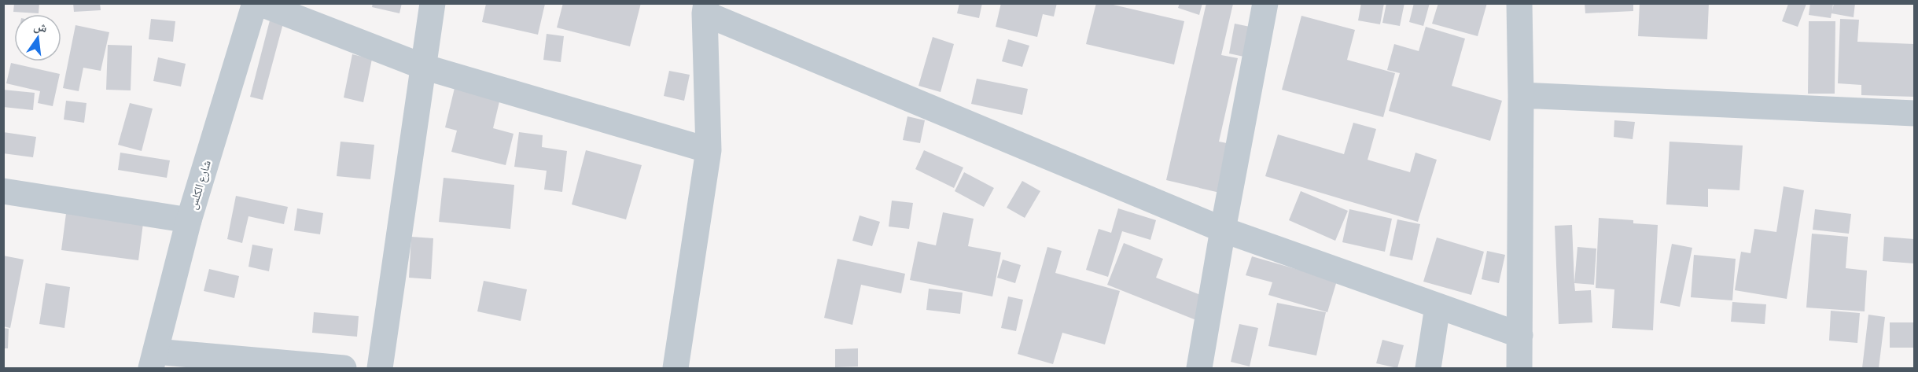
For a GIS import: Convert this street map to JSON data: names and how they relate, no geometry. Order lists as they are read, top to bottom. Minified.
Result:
{"streets":{"street":["شارع الكلس"]},"north":"top"}
